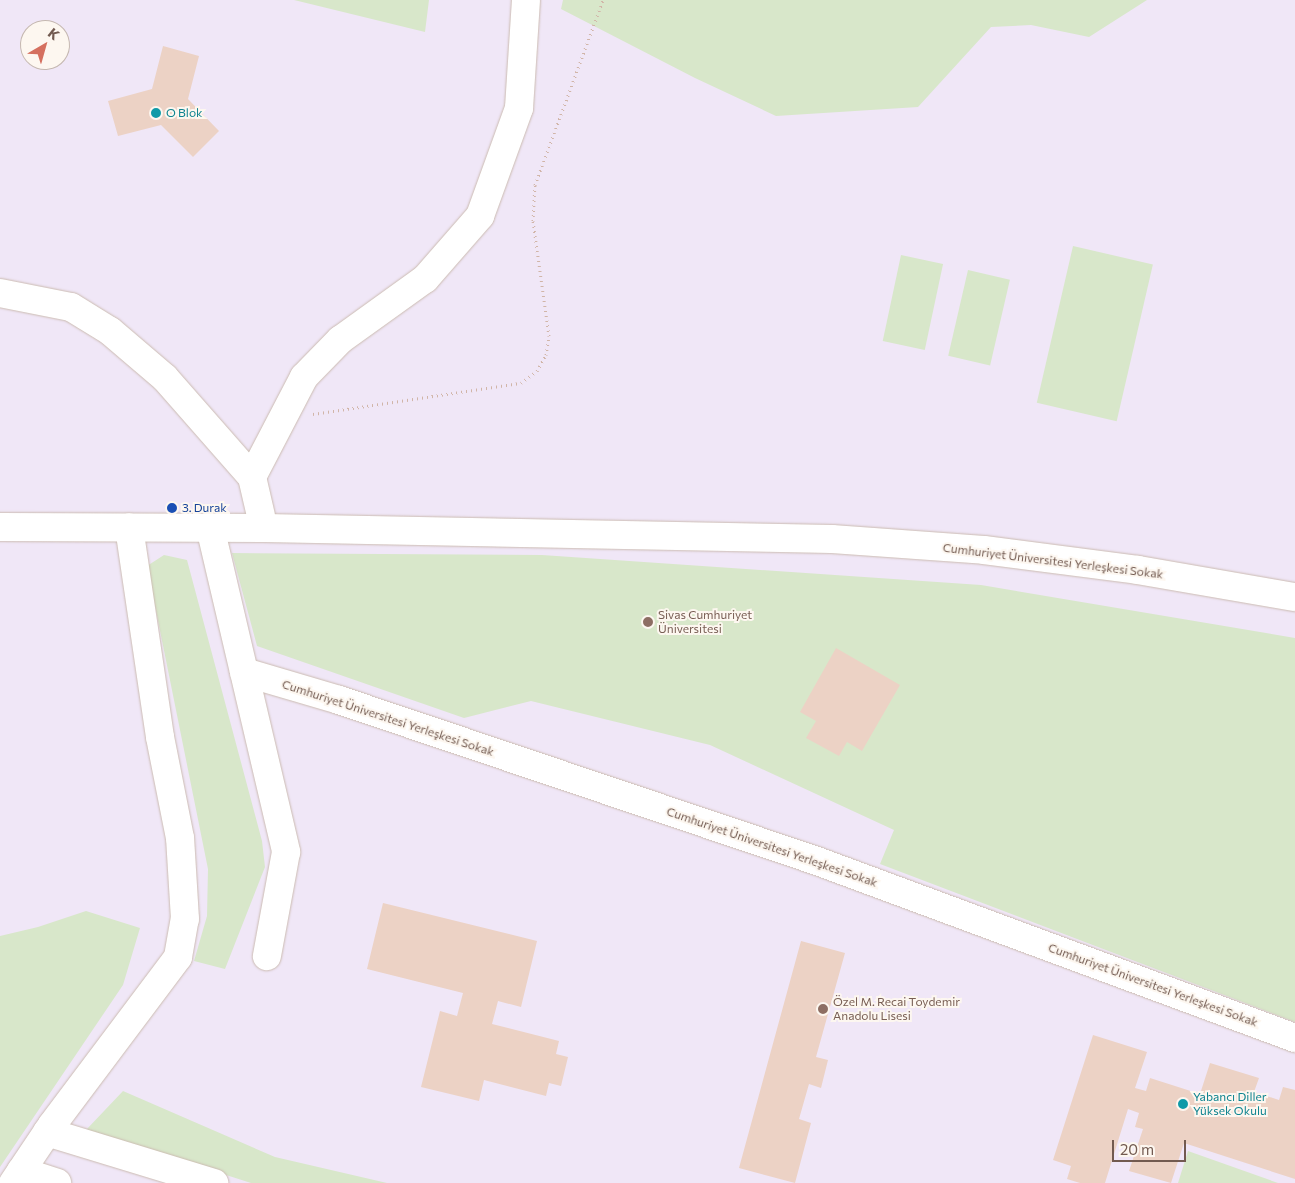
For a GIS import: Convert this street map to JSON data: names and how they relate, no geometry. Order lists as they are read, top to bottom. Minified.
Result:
{"streets":{"street":["Cumhuriyet Üniversitesi Yerleşkesi Sokak"]},"places":["O Blok","3. Durak","Sivas Cumhuriyet Üniversitesi","Özel M. Recai Toydemir Anadolu Lisesi","Yabancı Diller Yüksek Okulu"],"scale_bar":"20 m","north":"top right"}
